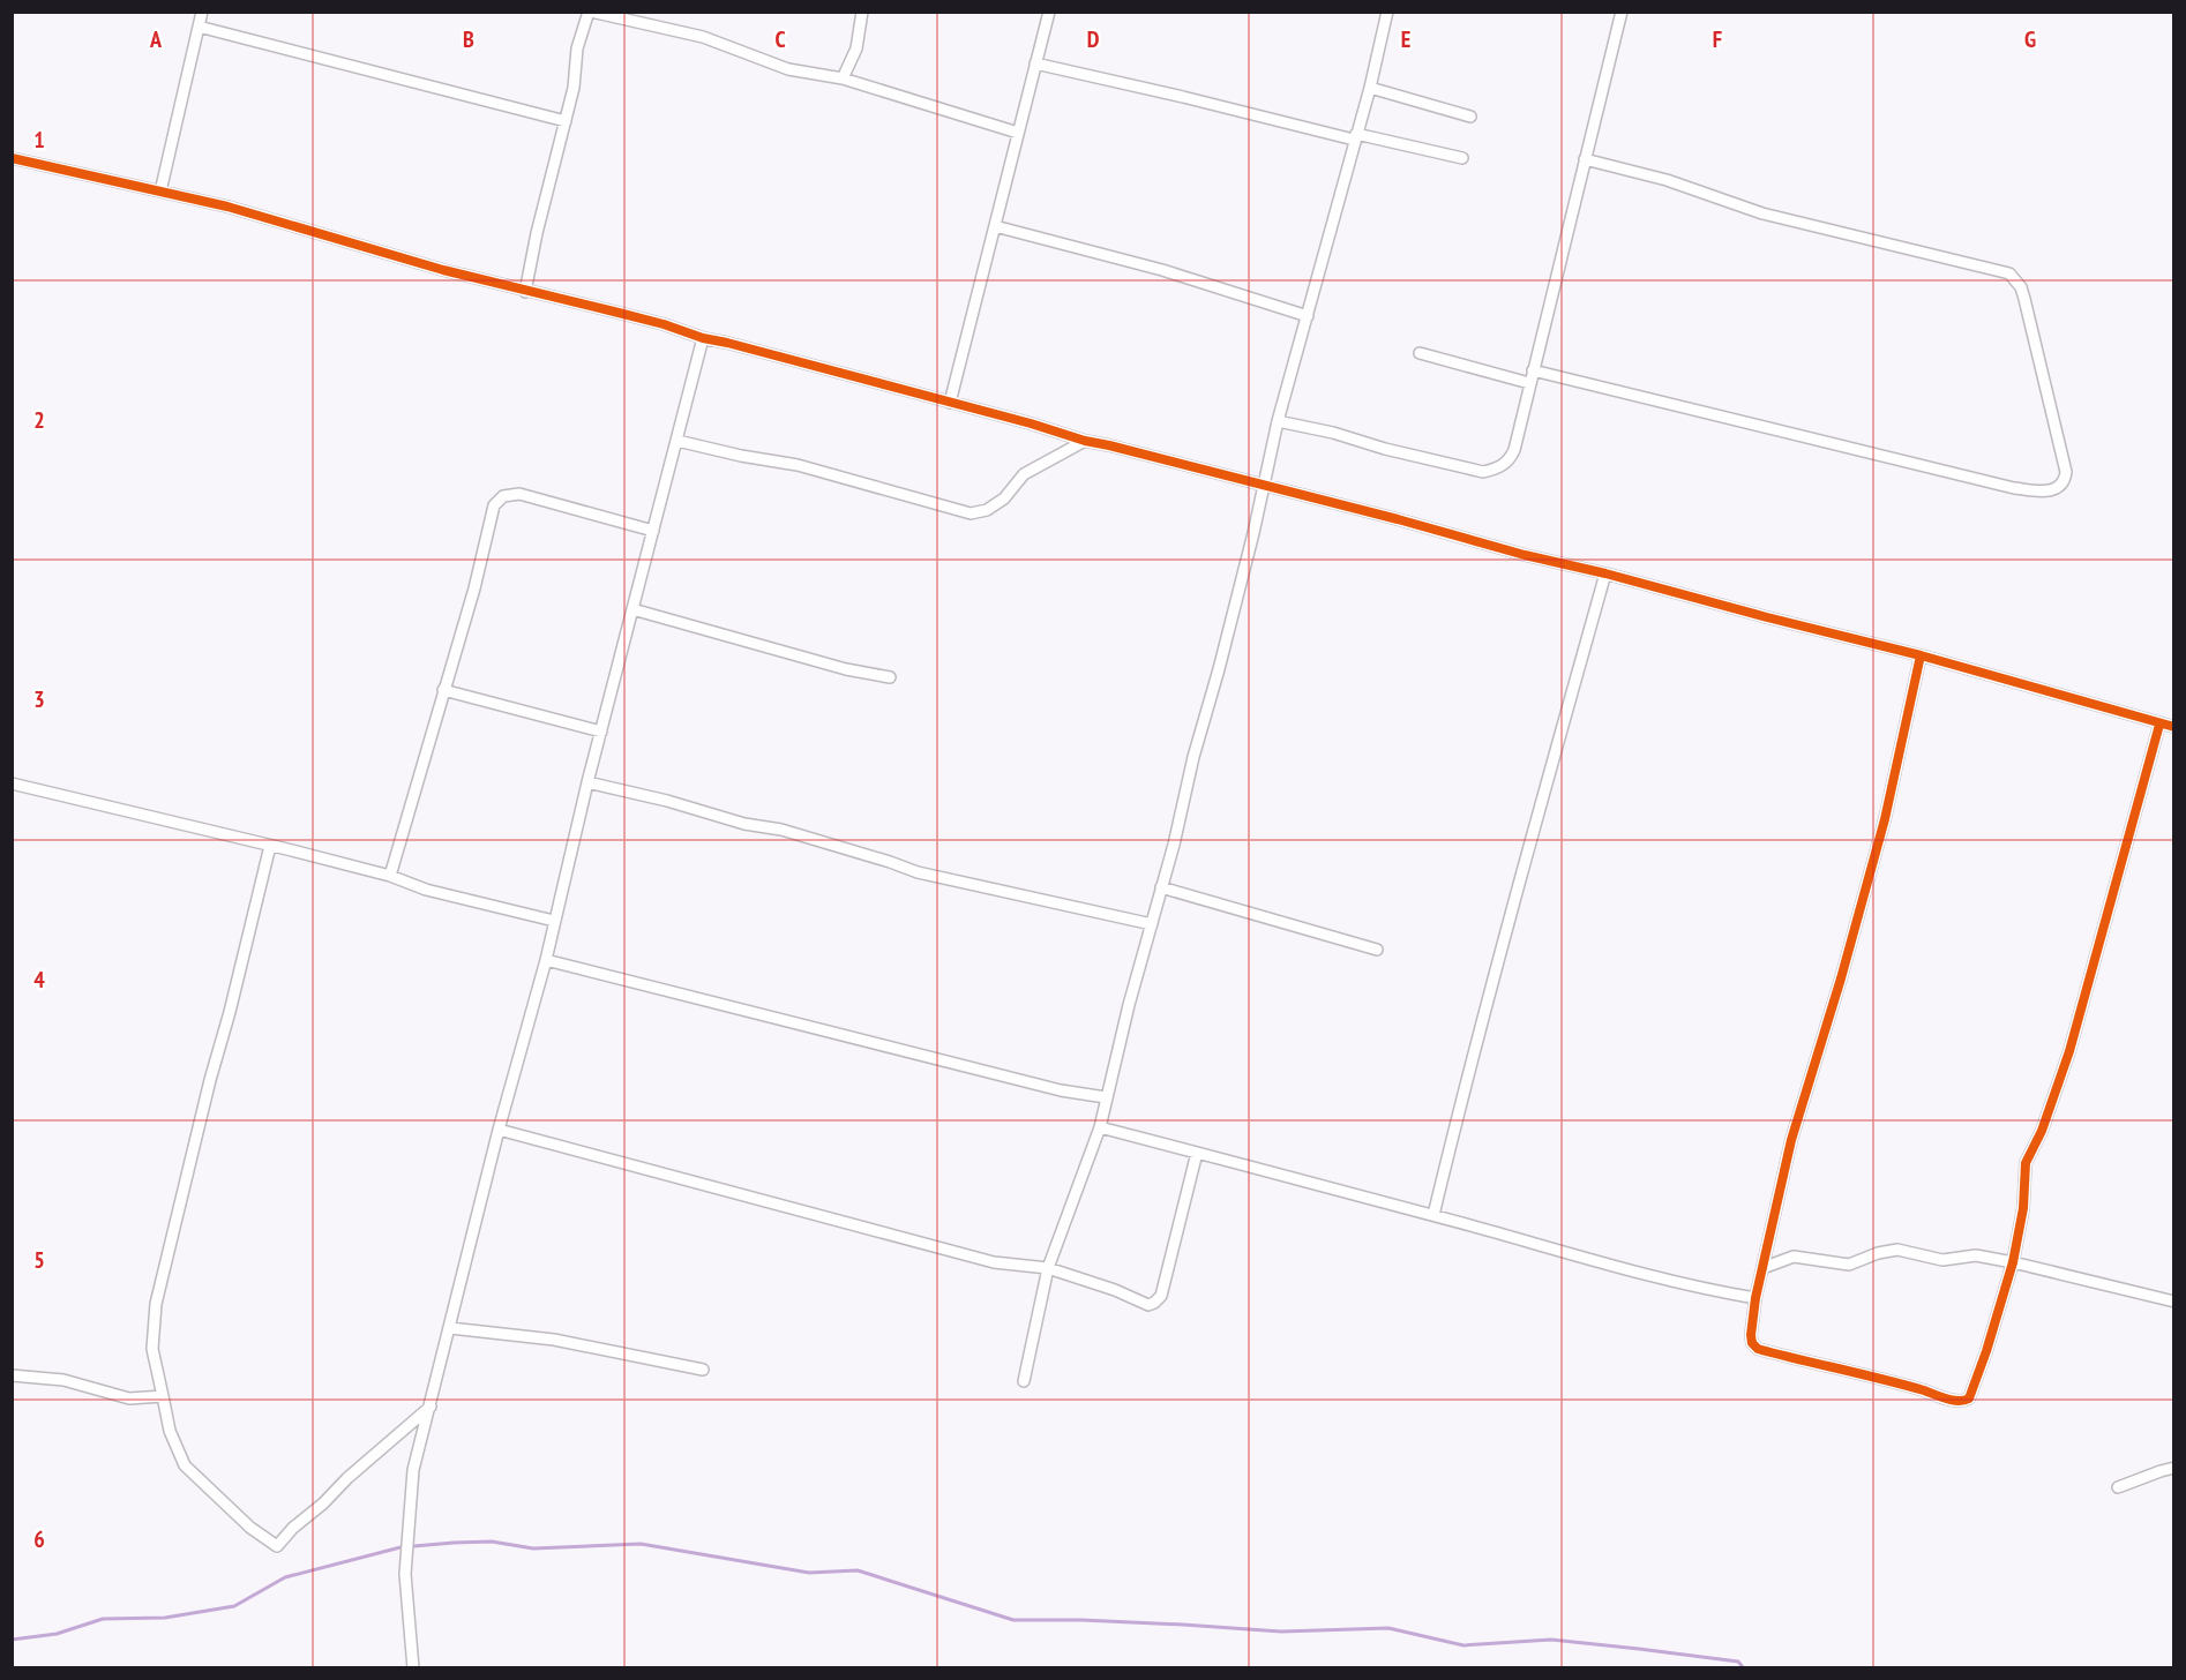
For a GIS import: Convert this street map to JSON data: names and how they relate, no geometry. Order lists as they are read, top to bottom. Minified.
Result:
{"grid":{"columns":["A","B","C","D","E","F","G"],"rows":["1","2","3","4","5","6"]}}
